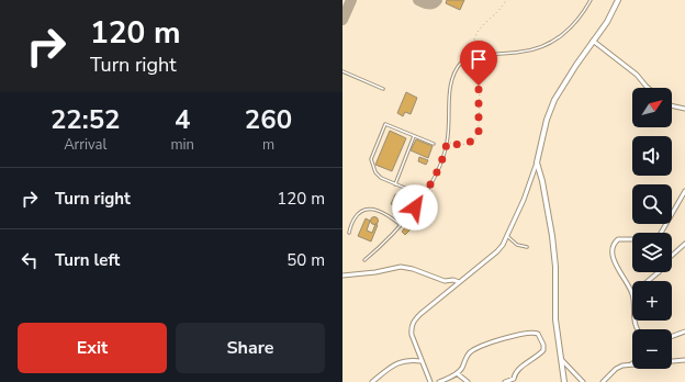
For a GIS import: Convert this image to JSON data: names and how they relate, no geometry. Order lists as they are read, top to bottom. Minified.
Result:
{"north":"top right","page":{"turn":["120 m","Turn right"],"map_buttons":["+","−"],"eta":["22:52","Arrival","4","min","260","m"],"list":[{"name":"Turn right","value":"120 m"},{"name":"Turn left","value":"50 m"}],"buttons":["Exit","Share"]}}
